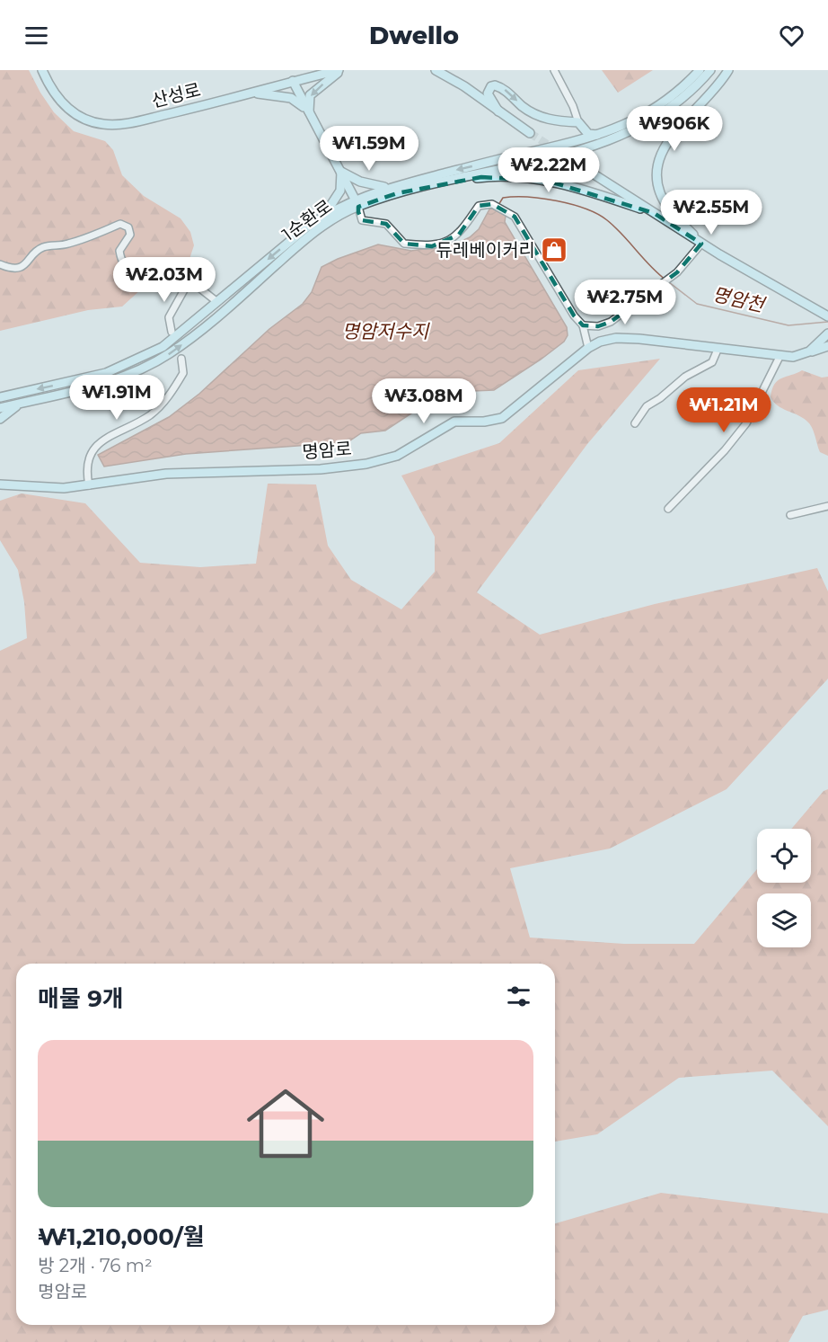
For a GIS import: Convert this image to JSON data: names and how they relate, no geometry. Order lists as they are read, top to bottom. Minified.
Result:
{"streets":{"street":["산성로","1순환로","명암로"]},"water":["명암천","명암저수지"],"places":{"shop":["듀레베이커리"]},"page":{"header":"Dwello","price":["₩906K","₩1.59M","₩2.22M","₩2.55M","₩2.03M","₩2.75M","₩1.91M","₩3.08M","₩1.21M"],"heading":"매물 9개","list":[{"name":"₩1,210,000/월","note":"방 2개 · 76 m² · 명암로"}]}}
